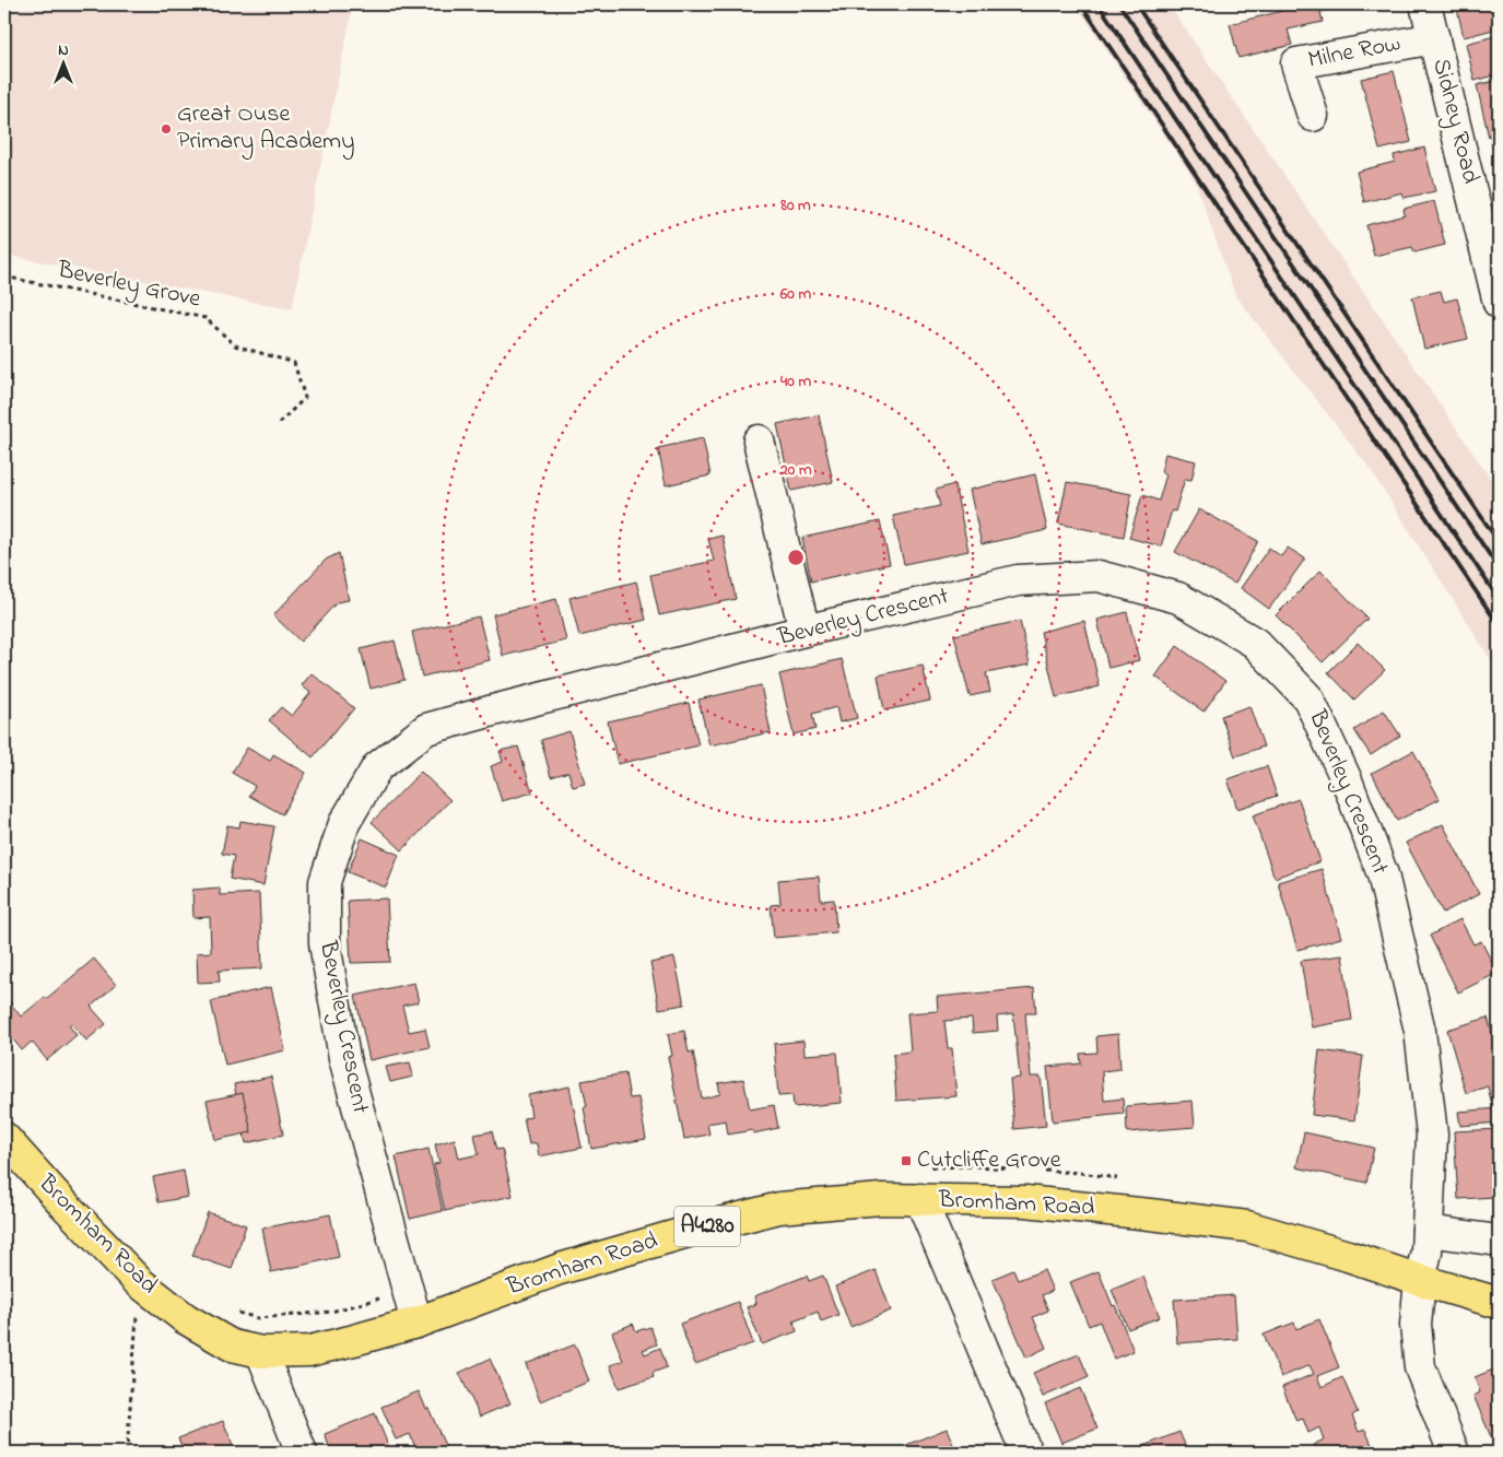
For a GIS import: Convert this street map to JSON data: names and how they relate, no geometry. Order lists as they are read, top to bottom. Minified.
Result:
{"streets":{"main road":["Bromham Road","A4280"],"street":["Milne Row","Sidney Road","Beverley Crescent"],"path":["Beverley Grove"]},"crossings":[["Milne Row","Sidney Road"],["Beverley Crescent","Bromham Road"]],"places":{"other":["Great Ouse Primary Academy"],"transit":["Cutcliffe Grove"]},"north":"top","rings":["80 m","60 m","40 m","20 m"]}
